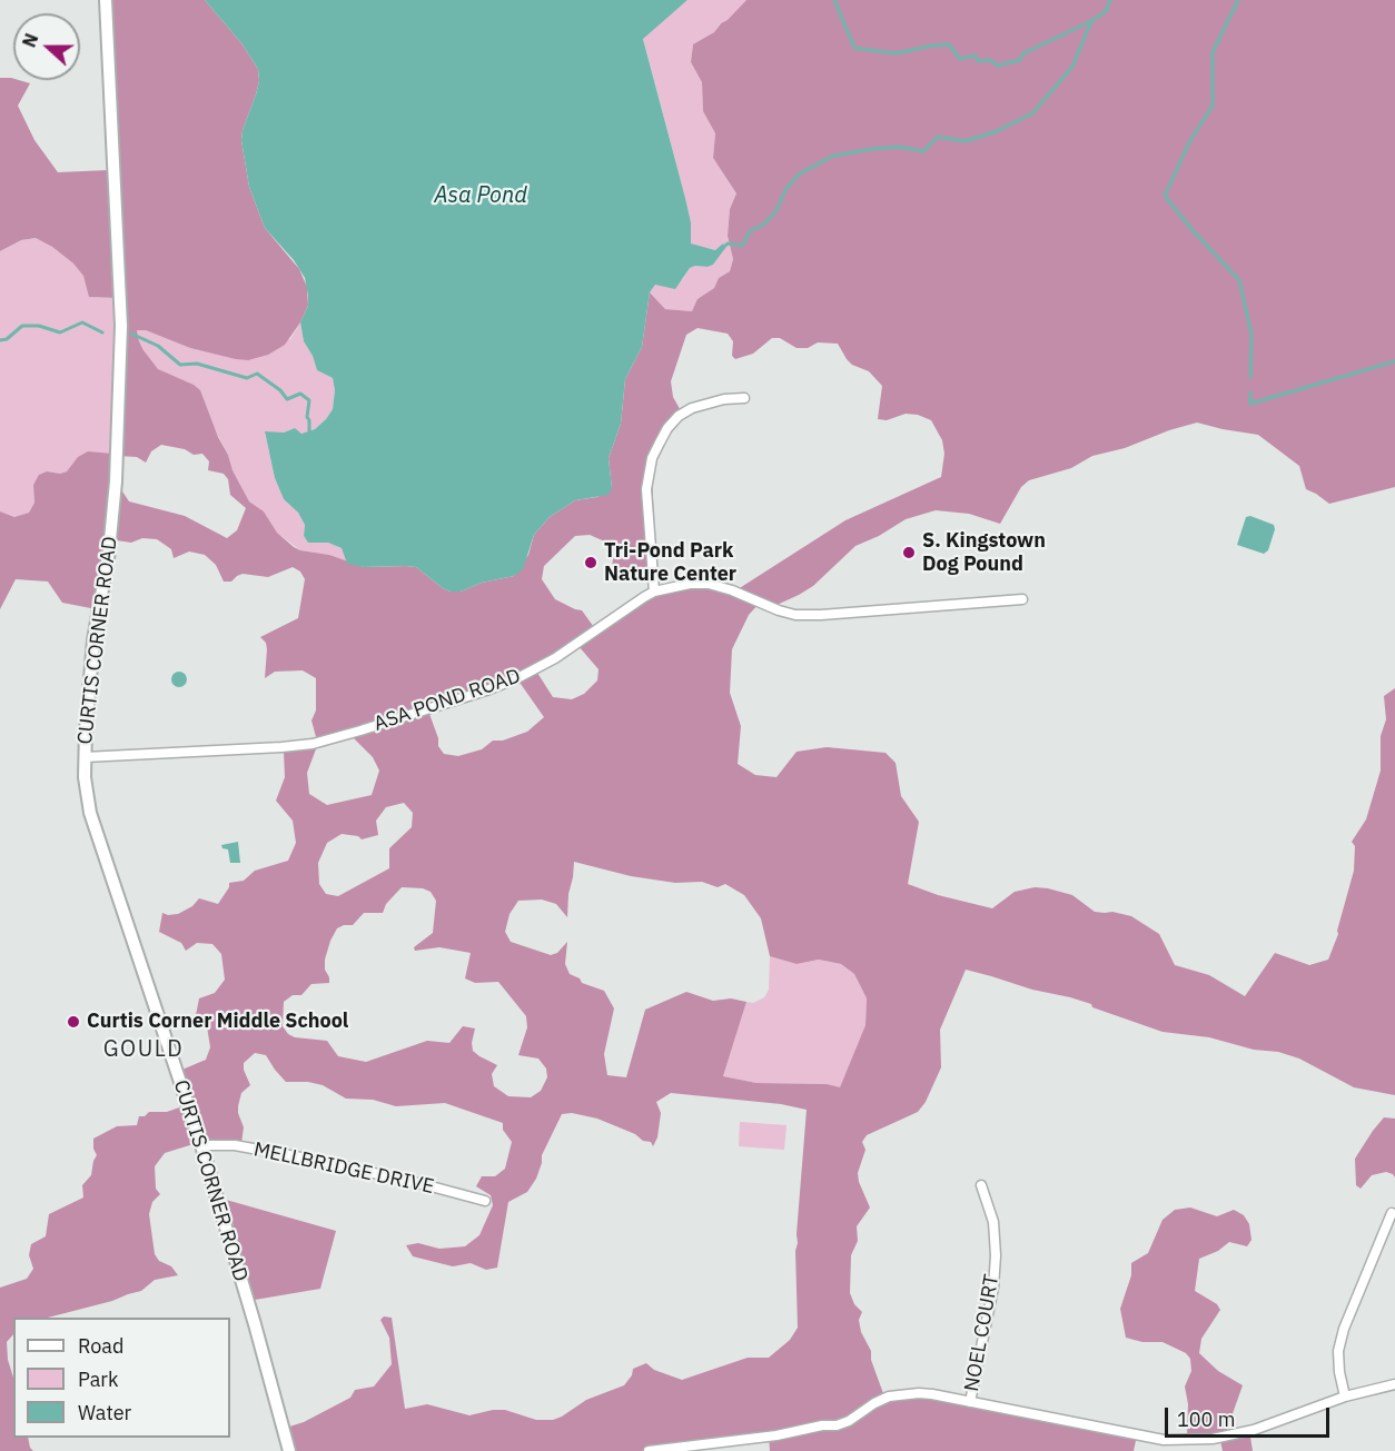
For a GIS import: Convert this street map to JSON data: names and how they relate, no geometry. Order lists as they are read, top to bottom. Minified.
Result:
{"streets":{"street":["CURTIS CORNER ROAD","ASA POND ROAD","MELLBRIDGE DRIVE","NOEL COURT"]},"crossings":[["CURTIS CORNER ROAD","ASA POND ROAD"],["CURTIS CORNER ROAD","MELLBRIDGE DRIVE"]],"districts":["GOULD"],"water":["Asa Pond"],"places":["S. Kingstown Dog Pound","Tri-Pond Park Nature Center","Curtis Corner Middle School"],"legend":["Road","Park","Water"],"scale_bar":"100 m","north":"left"}
